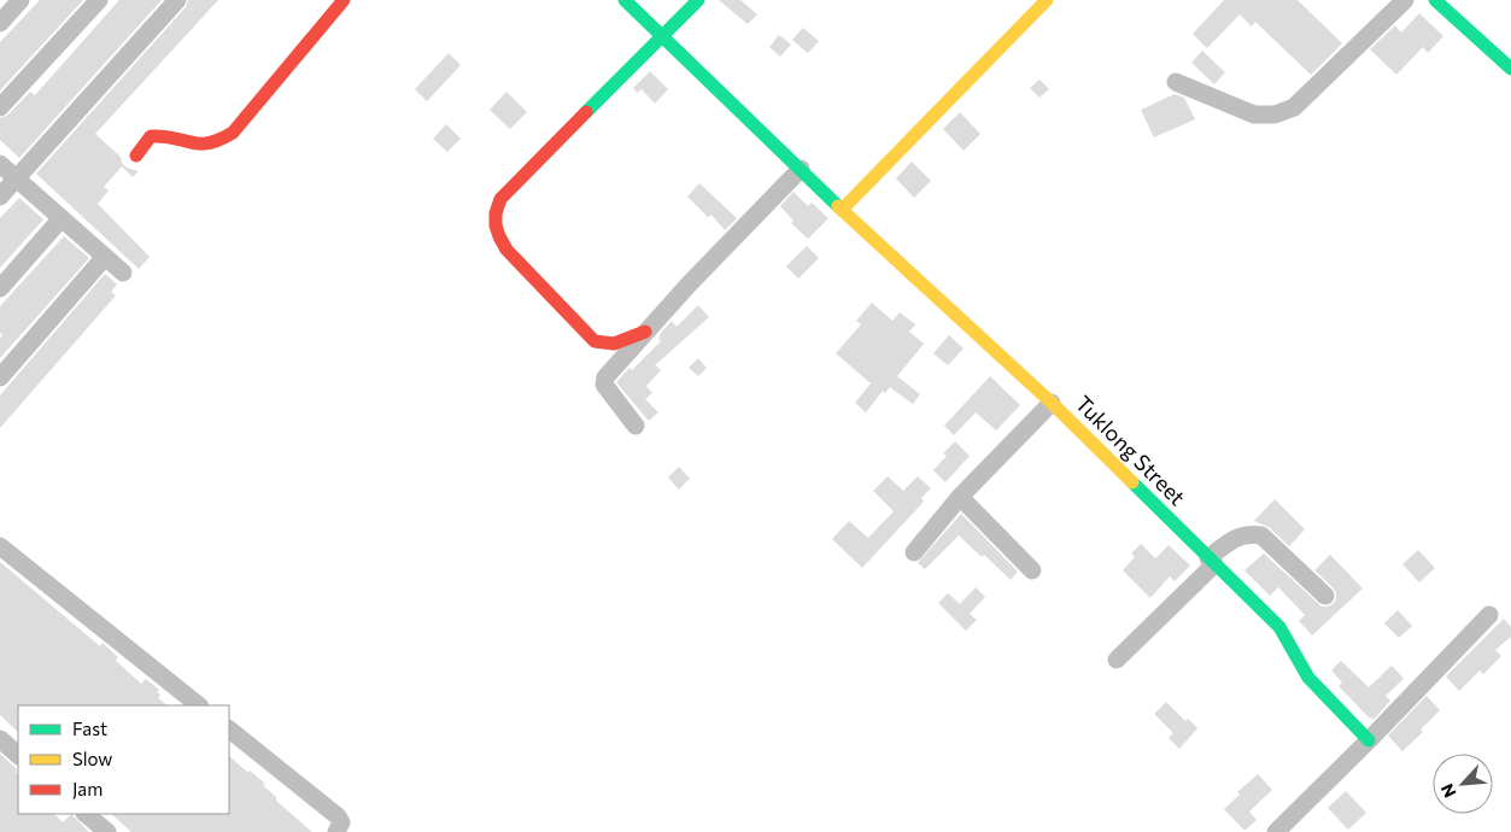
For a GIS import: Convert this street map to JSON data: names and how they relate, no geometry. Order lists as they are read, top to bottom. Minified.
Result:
{"streets":{"street":["Tuklong Street"]},"legend":["Fast","Slow","Jam"],"north":"bottom left"}
